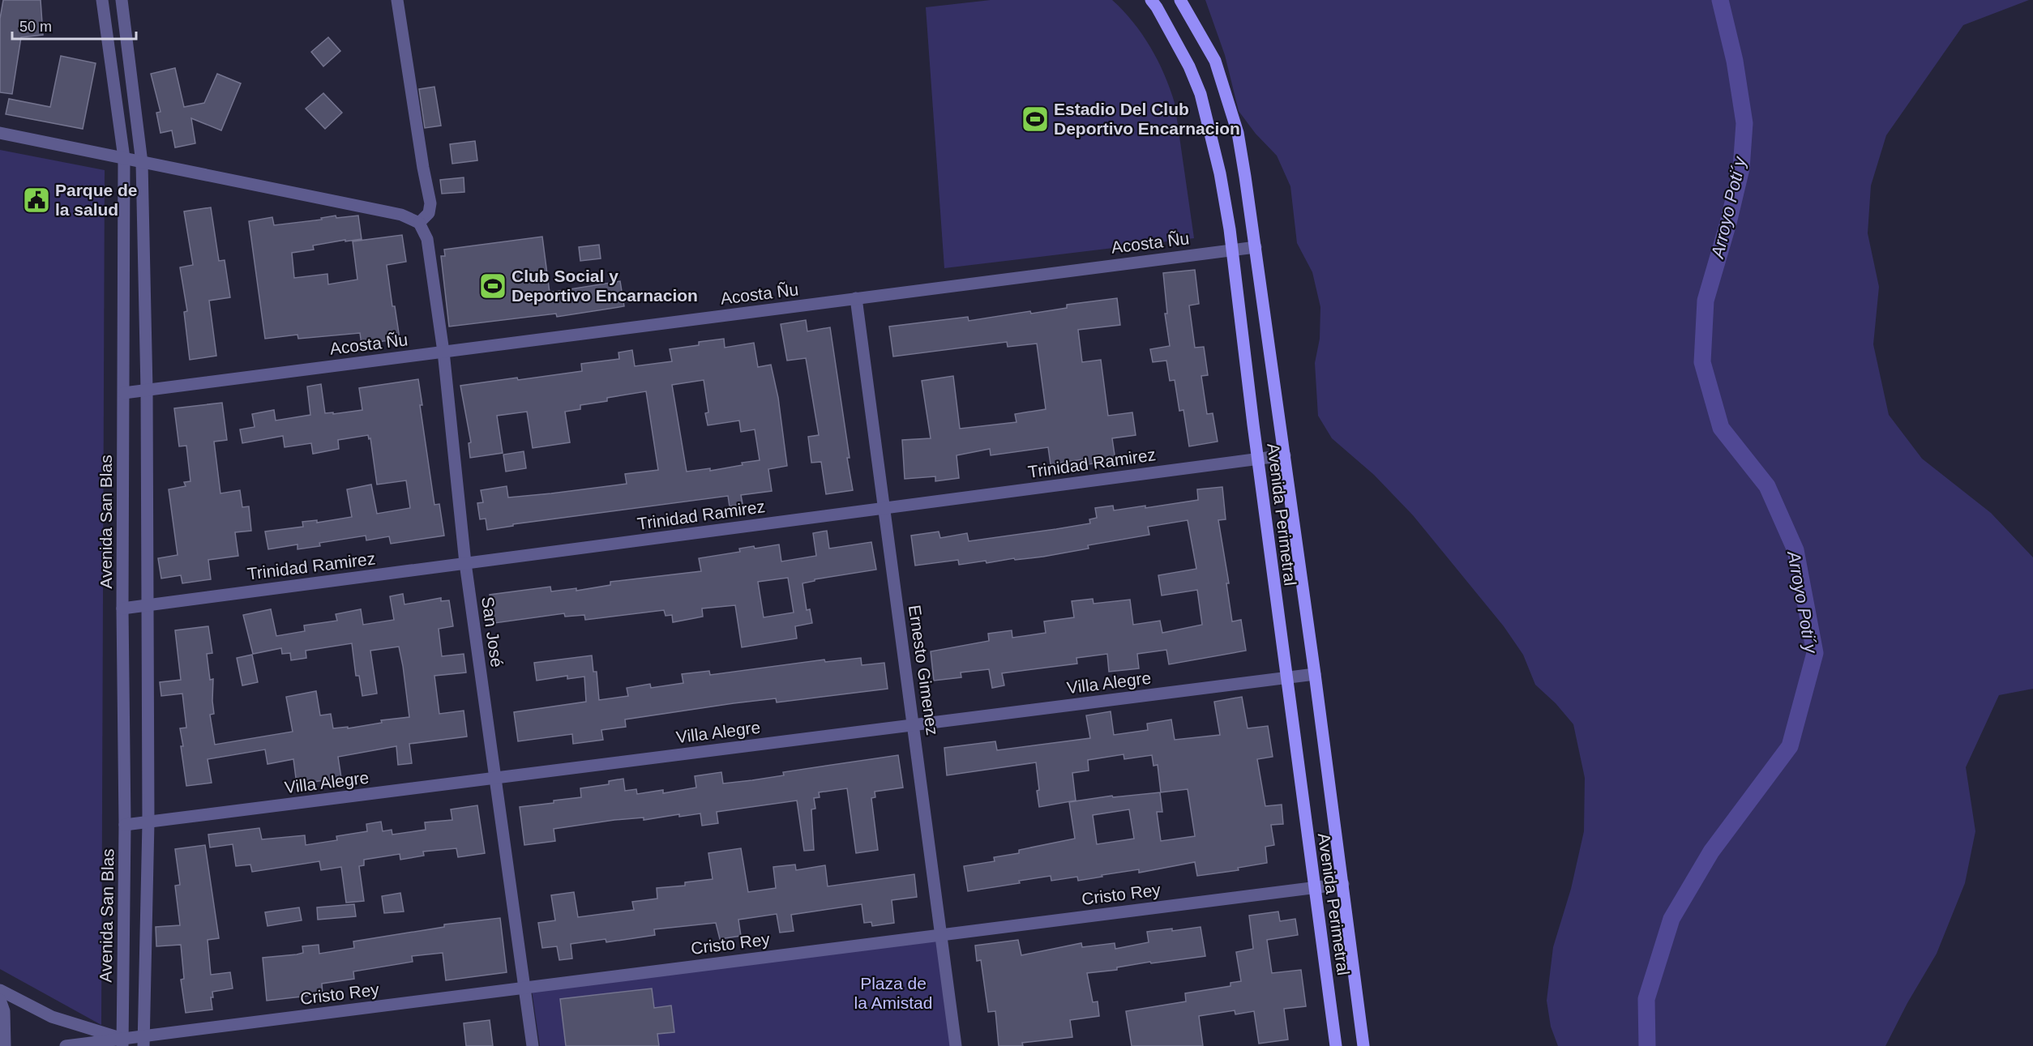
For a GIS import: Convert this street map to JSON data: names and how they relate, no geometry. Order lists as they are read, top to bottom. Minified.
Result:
{"streets":{"main road":["Avenida Perimetral"],"street":["Acosta Ñu","Trinidad Ramirez","Avenida San Blas","San José","Ernesto Gimenez","Villa Alegre","Cristo Rey"]},"crossings":[["Acosta Ñu","Avenida Perimetral"],["Acosta Ñu","Avenida San Blas"],["Acosta Ñu","San José"],["Acosta Ñu","Ernesto Gimenez"],["Trinidad Ramirez","Avenida Perimetral"],["Trinidad Ramirez","Avenida San Blas"],["Trinidad Ramirez","San José"],["Trinidad Ramirez","Ernesto Gimenez"],["Avenida Perimetral","Villa Alegre"],["Avenida Perimetral","Cristo Rey"],["Avenida San Blas","Villa Alegre"],["Avenida San Blas","Cristo Rey"],["San José","Villa Alegre"],["San José","Cristo Rey"],["Ernesto Gimenez","Villa Alegre"],["Ernesto Gimenez","Cristo Rey"]],"water":["Arroyo Poti´y"],"parks":["Plaza de la Amistad"],"places":{"sports":["Estadio Del Club Deportivo Encarnacion","Club Social y Deportivo Encarnacion"],"public building":["Parque de la salud"]},"scale_bar":"50 m"}
